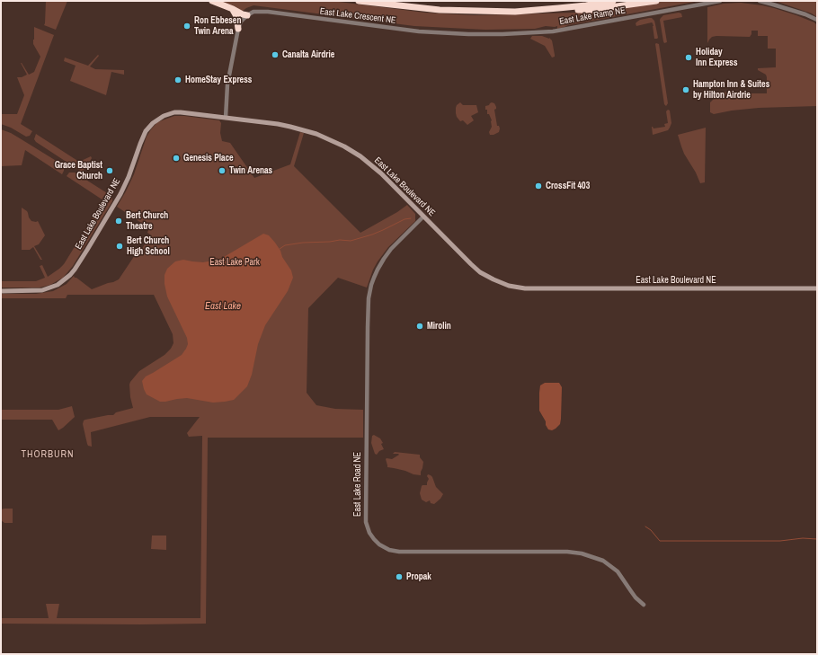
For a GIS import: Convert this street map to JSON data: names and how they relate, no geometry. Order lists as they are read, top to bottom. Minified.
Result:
{"streets":{"main road":["East Lake Boulevard NE"],"street":["East Lake Crescent NE","East Lake Ramp NE","East Lake Road NE"]},"crossings":[["East Lake Crescent NE","East Lake Ramp NE"],["East Lake Boulevard NE","East Lake Road NE"]],"districts":["THORBURN"],"water":["East Lake"],"parks":["East Lake Park"],"places":["Ron Ebbesen Twin Arena","Canalta Airdrie","Holiday Inn Express","HomeStay Express","Hampton Inn & Suites by Hilton Airdrie","Genesis Place","Grace Baptist Church","Twin Arenas","CrossFit 403","Bert Church Theatre","Bert Church High School","Mirolin","Propak"]}
